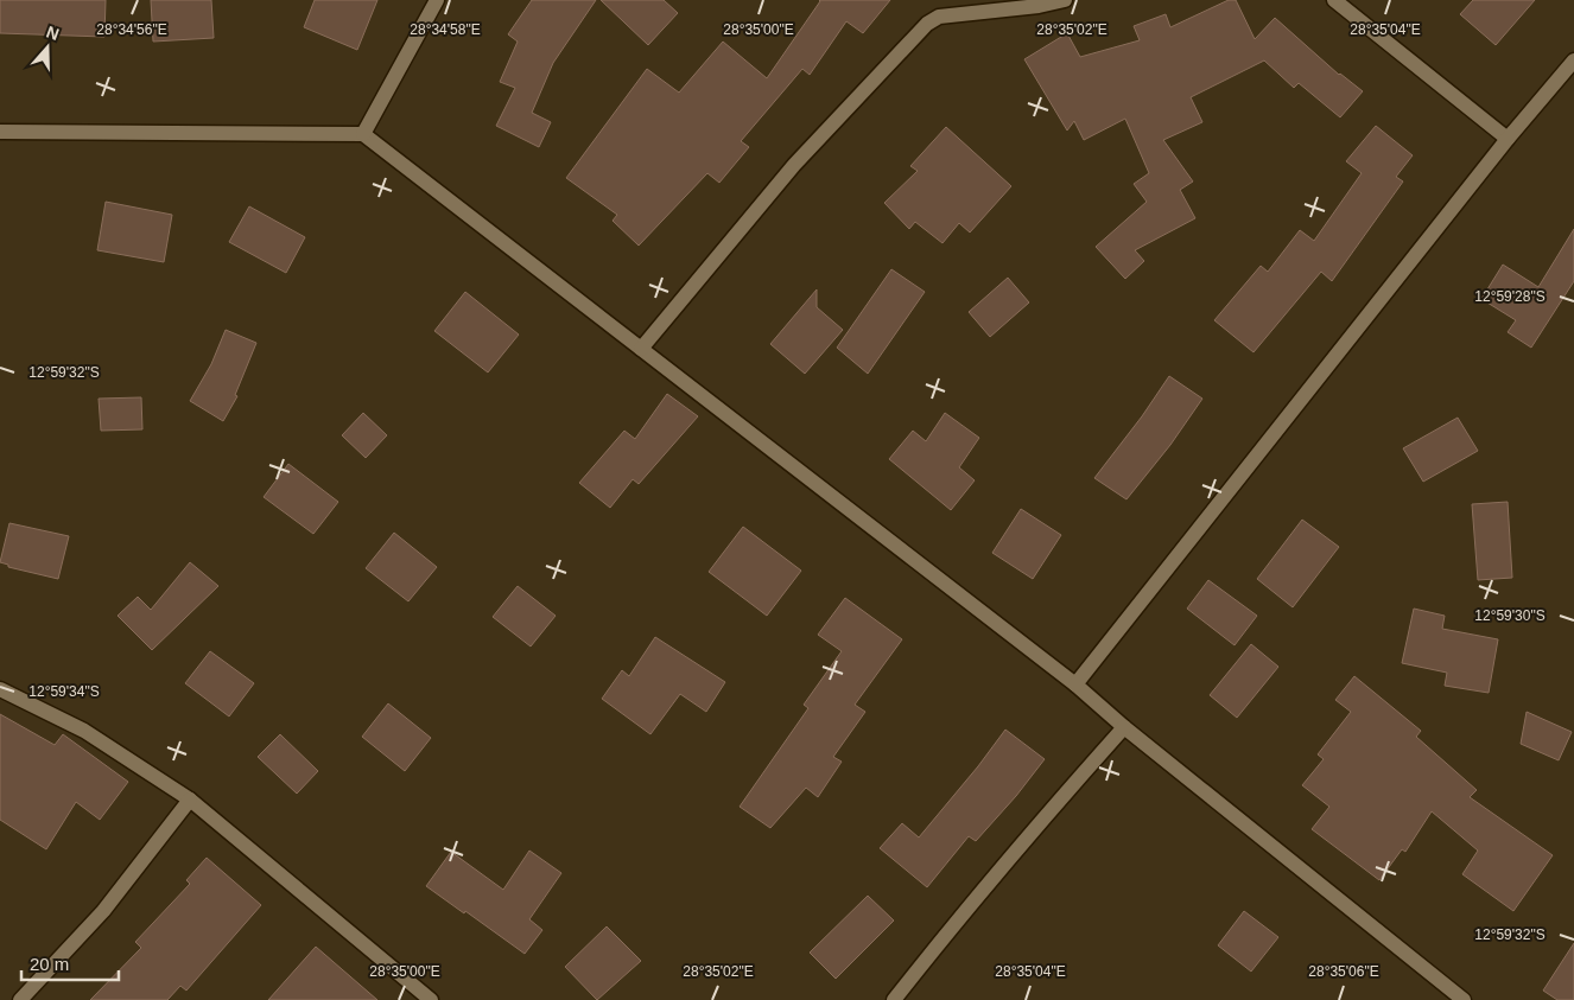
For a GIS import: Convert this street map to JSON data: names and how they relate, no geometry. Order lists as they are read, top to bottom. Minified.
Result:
{"scale_bar":"20 m","north":"top","coordinates":["28°34'56\"E","28°34'58\"E","28°35'00\"E","28°35'02\"E","28°35'04\"E","12°59'28\"S","12°59'32\"S","12°59'30\"S","12°59'34\"S","28°35'06\"E"]}
